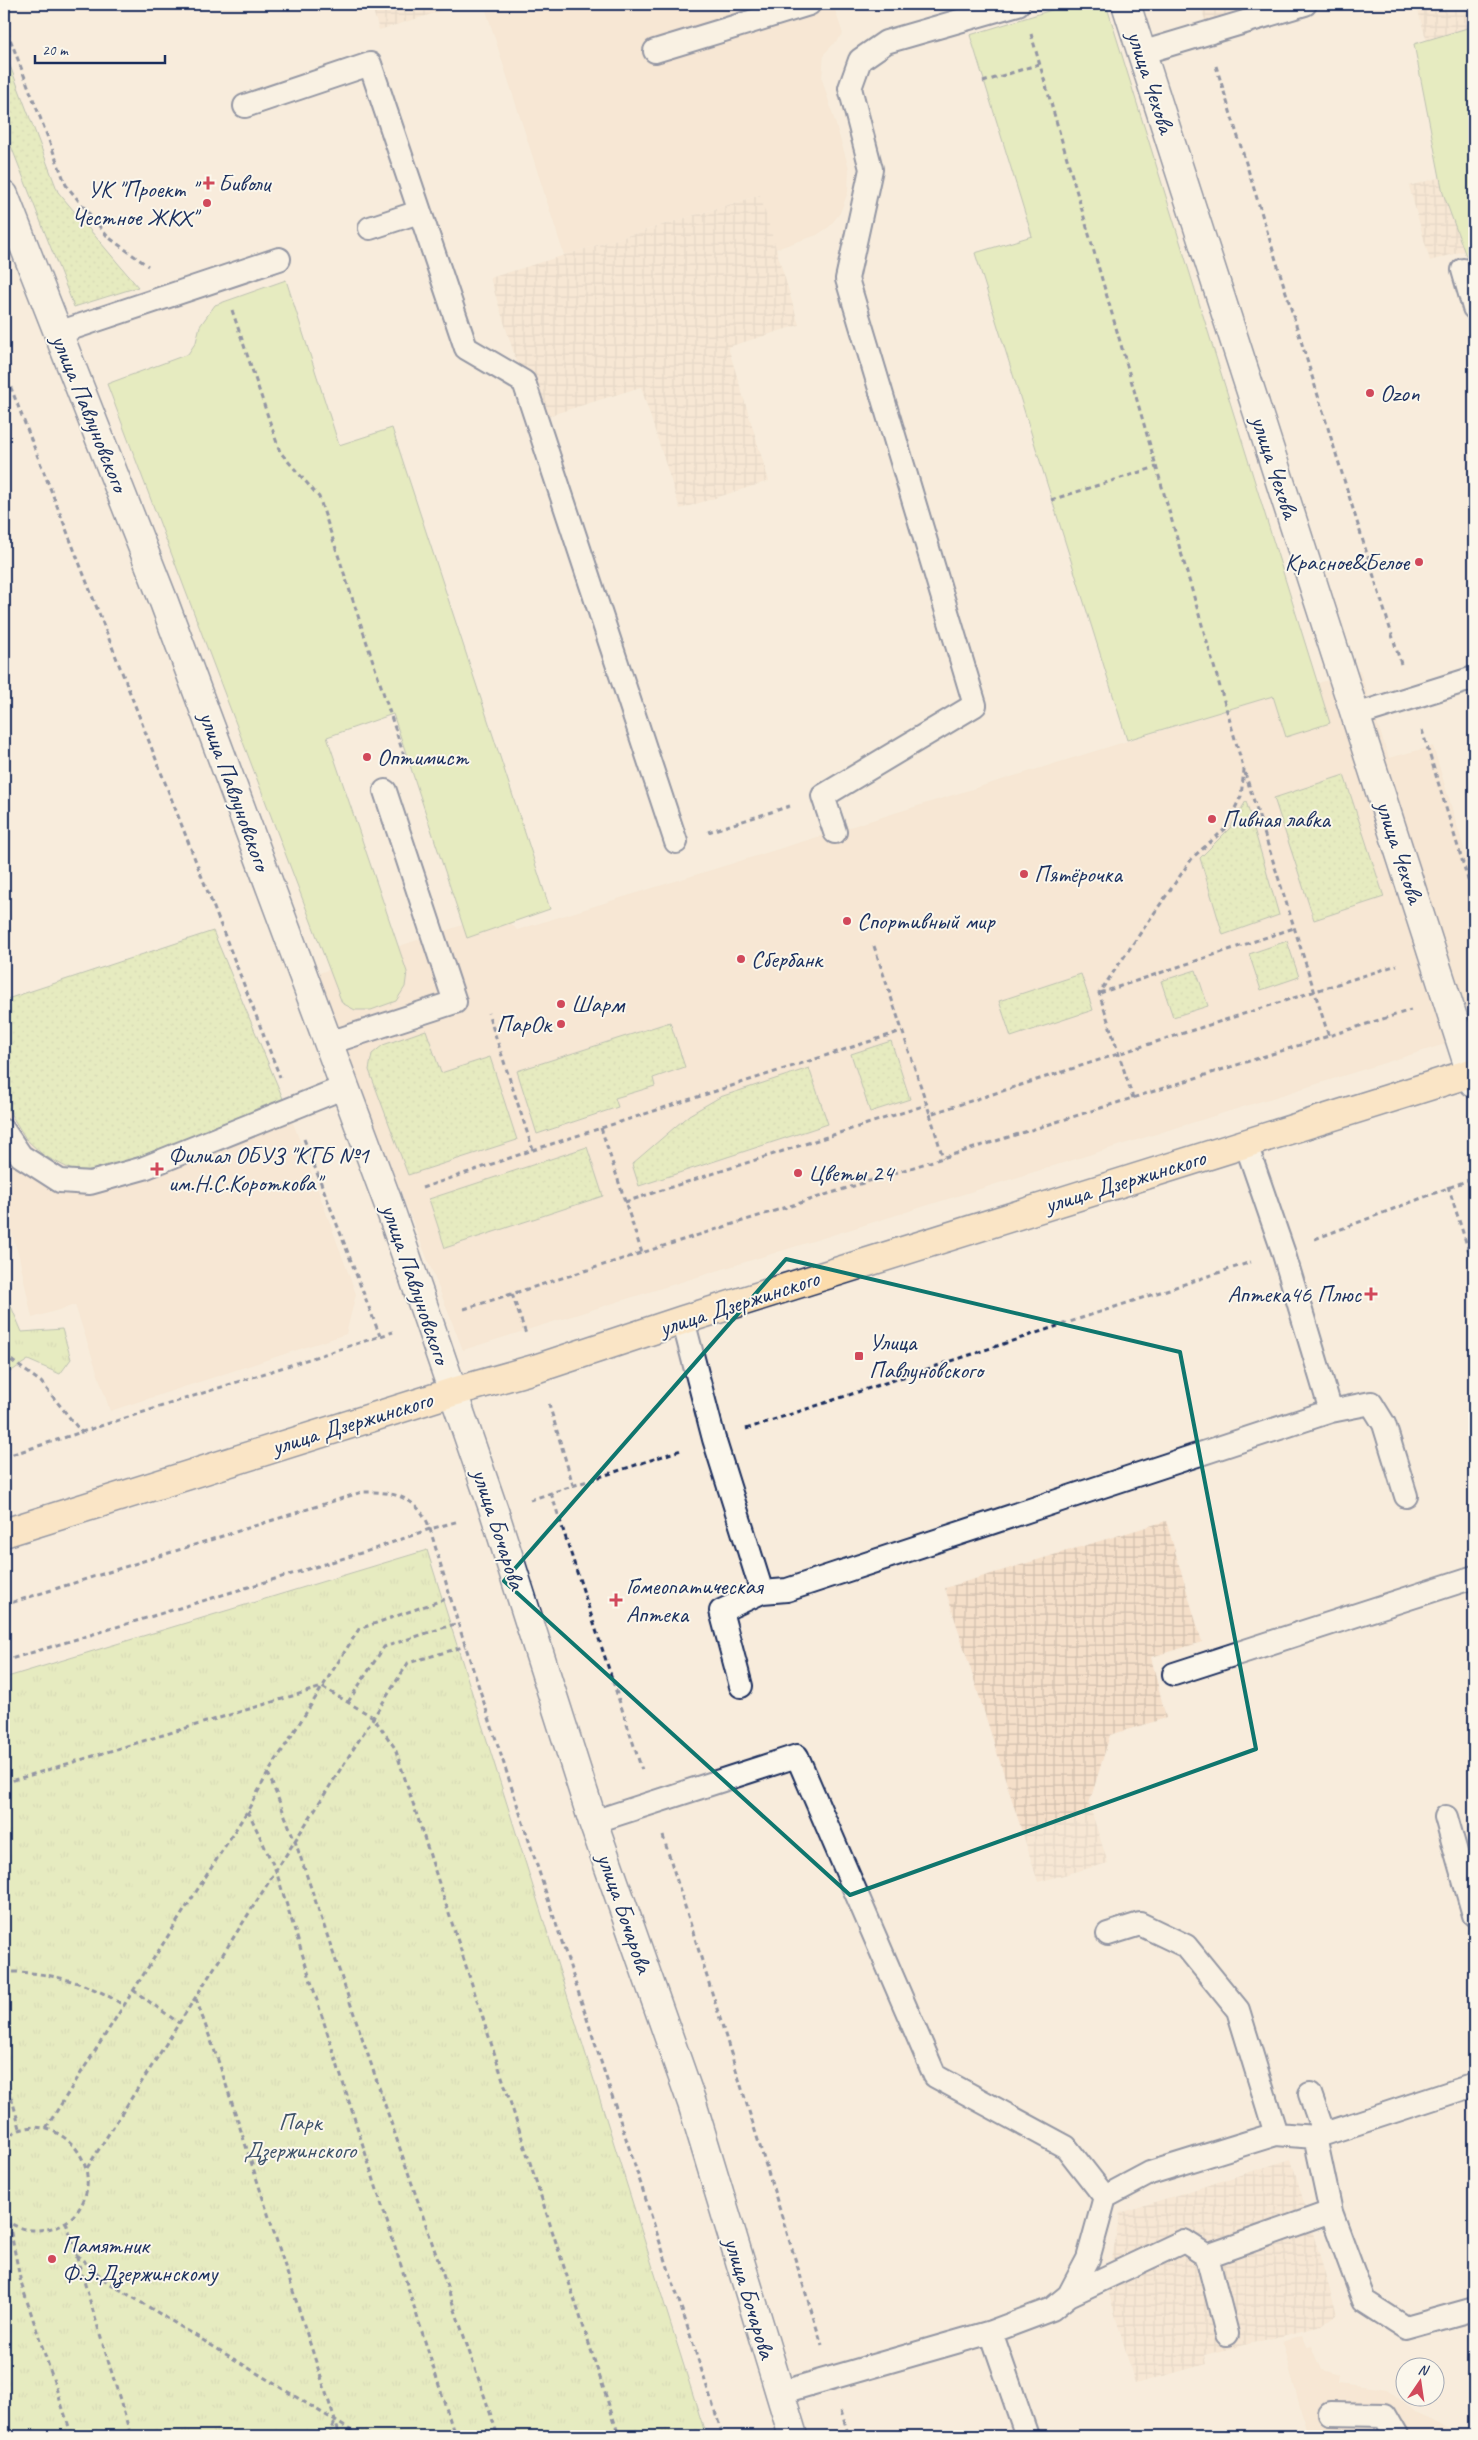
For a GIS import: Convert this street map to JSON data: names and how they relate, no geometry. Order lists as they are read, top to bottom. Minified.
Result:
{"streets":{"main road":["улица Дзержинского"],"street":["улица Чехова","улица Павлуновского","улица Бочарова"]},"crossings":[["улица Чехова","улица Дзержинского"],["улица Павлуновского","улица Дзержинского"],["улица Павлуновского","улица Бочарова"],["улица Дзержинского","улица Бочарова"]],"parks":["Парк Дзержинского"],"places":{"health":["Биволи","Филиал ОБУЗ \"КГБ №1 им.Н.С.Короткова\"","Аптека46 Плюс","Гомеопатическая Аптека"],"other":["УК \"Проект \" Честное ЖКХ\"","Ozon","Красное&Белое","Оптимист","Пивная лавка","Пятёрочка","Спортивный мир","Сбербанк","Шарм","ПарОк","Цветы 24","Памятник Ф.Э.Дзержинскому"],"transit":["Улица Павлуновского"]},"scale_bar":"20 m","north":"top"}
